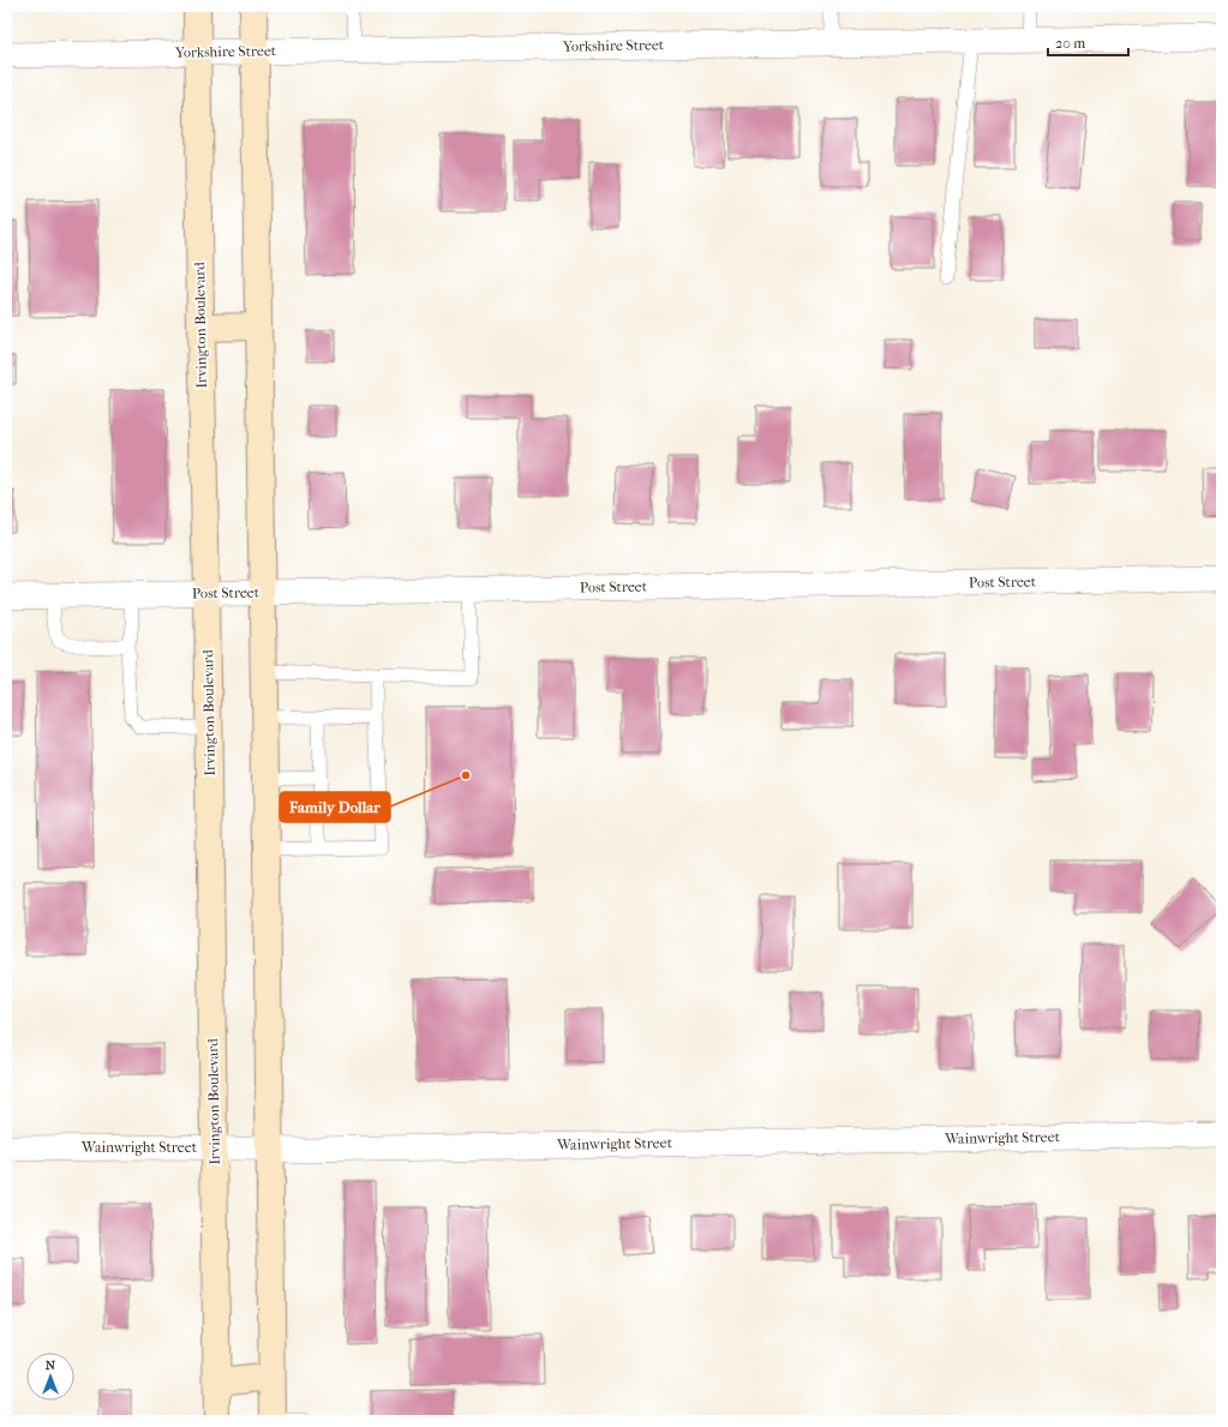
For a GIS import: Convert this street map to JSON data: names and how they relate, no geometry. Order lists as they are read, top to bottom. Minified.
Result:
{"streets":{"main road":["Irvington Boulevard"],"street":["Yorkshire Street","Post Street","Wainwright Street"]},"crossings":[["Yorkshire Street","Irvington Boulevard"],["Irvington Boulevard","Post Street"],["Irvington Boulevard","Wainwright Street"]],"places":["Family Dollar"],"scale_bar":"20 m","north":"top"}
